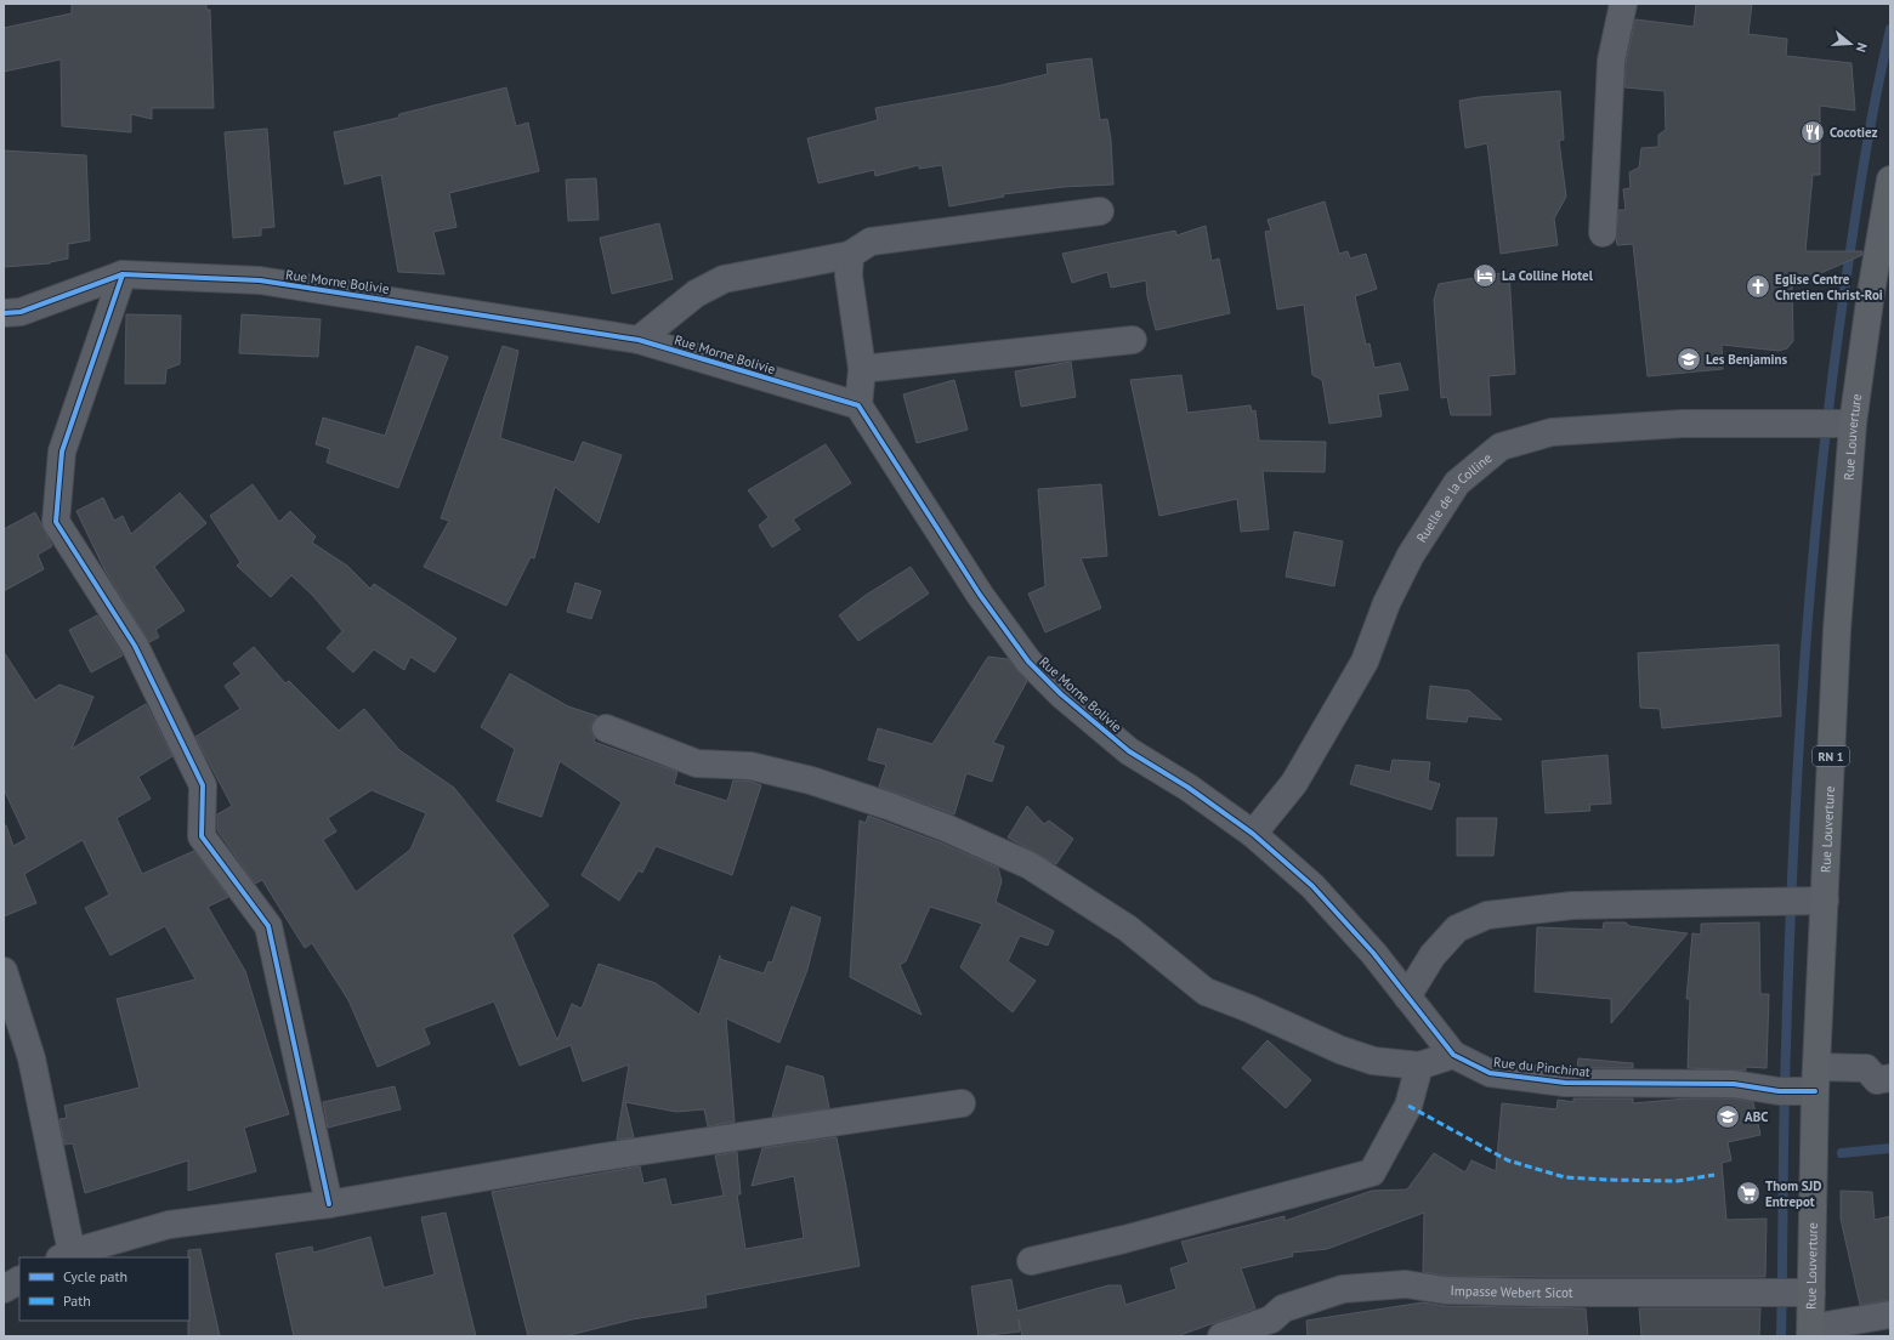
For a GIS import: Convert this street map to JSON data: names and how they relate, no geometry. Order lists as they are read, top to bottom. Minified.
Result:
{"streets":{"main road":["Rue Louverture","RN 1"],"street":["Rue Morne Bolivie","Ruelle de la Colline","Rue du Pinchinat","Impasse Webert Sicot"]},"crossings":[["Rue Morne Bolivie","Ruelle de la Colline"],["Rue Morne Bolivie","Rue du Pinchinat"],["Rue Louverture","Ruelle de la Colline"],["Rue Louverture","Rue du Pinchinat"],["Rue Louverture","Impasse Webert Sicot"],["Ruelle de la Colline","Rue du Pinchinat"]],"places":{"restaurant":["Cocotiez"],"hotel":["La Colline Hotel"],"church":["Eglise Centre Chretien Christ-Roi"],"school or university":["Les Benjamins","ABC"],"supermarket":["Thom SJD Entrepot"]},"legend":["Cycle path","Path"],"north":"right"}
